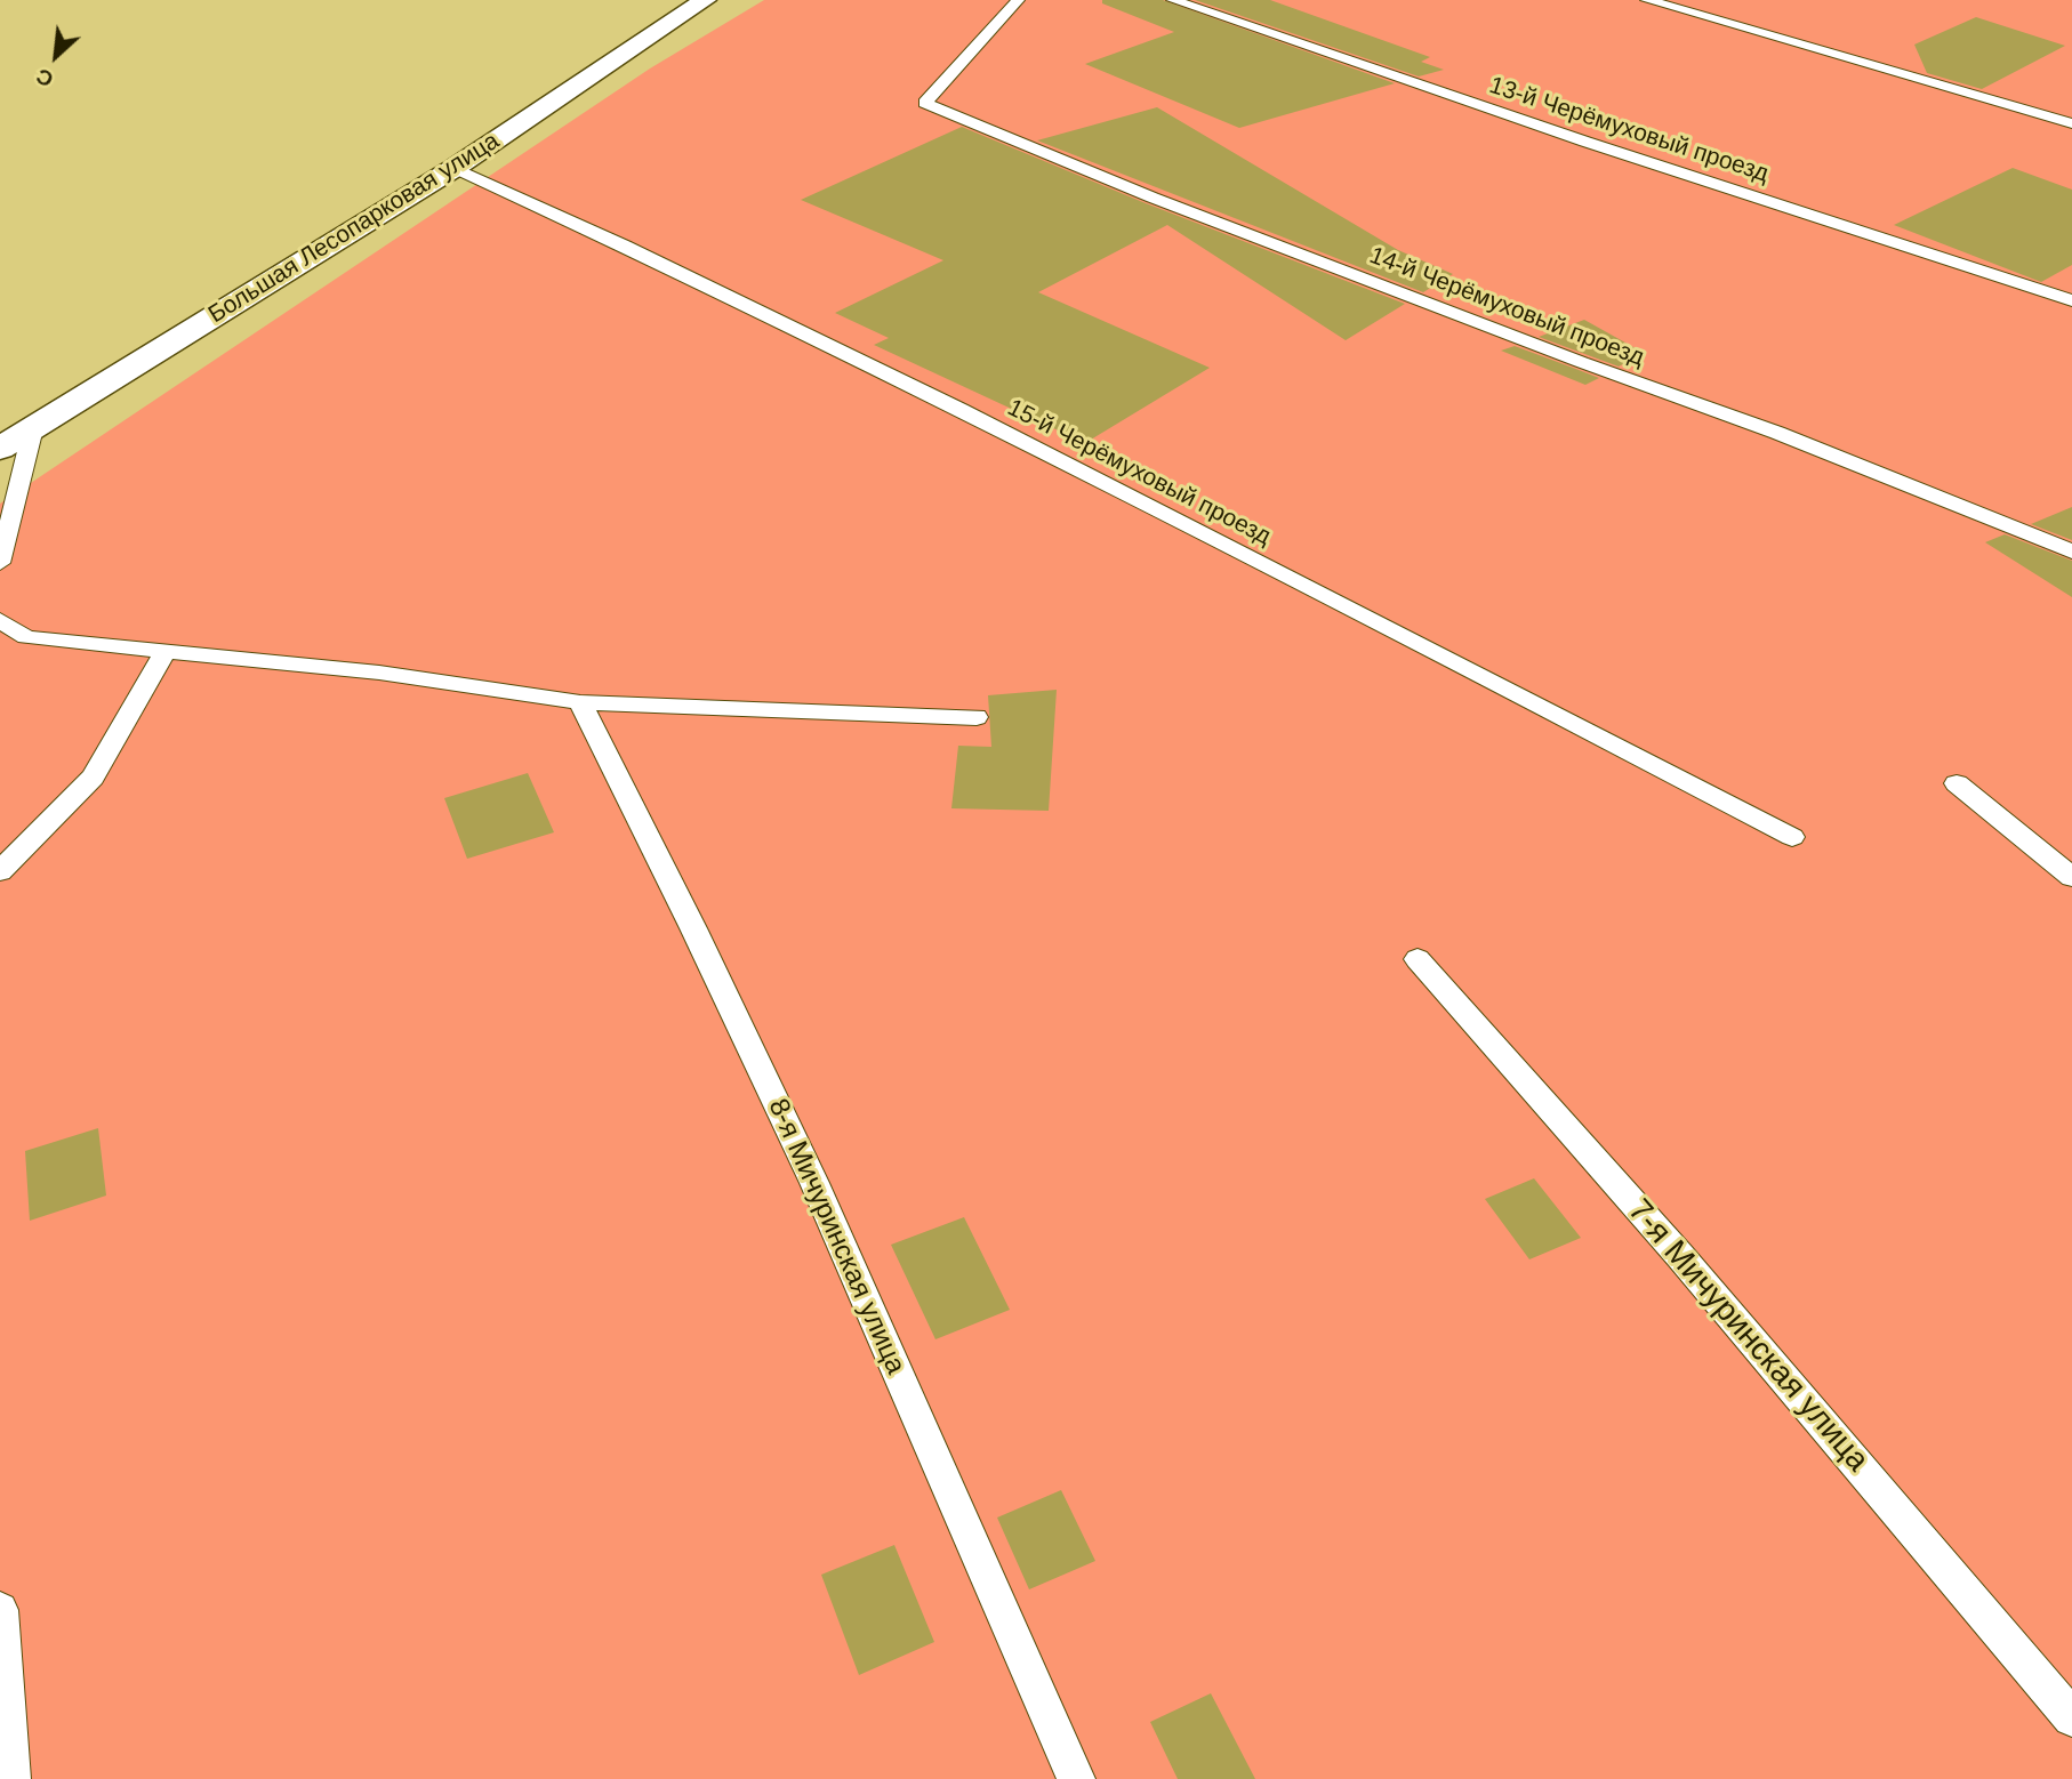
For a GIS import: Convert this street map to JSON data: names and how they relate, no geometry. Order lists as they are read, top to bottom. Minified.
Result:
{"streets":{"main road":["Большая Лесопарковая улица"],"lane":["13-й Черёмуховый проезд","14-й Черёмуховый проезд","15-й Черёмуховый проезд","8-я Мичуринская улица","7-я Мичуринская улица"]},"crossings":[["Большая Лесопарковая улица","15-й Черёмуховый проезд"]],"north":"bottom left"}
